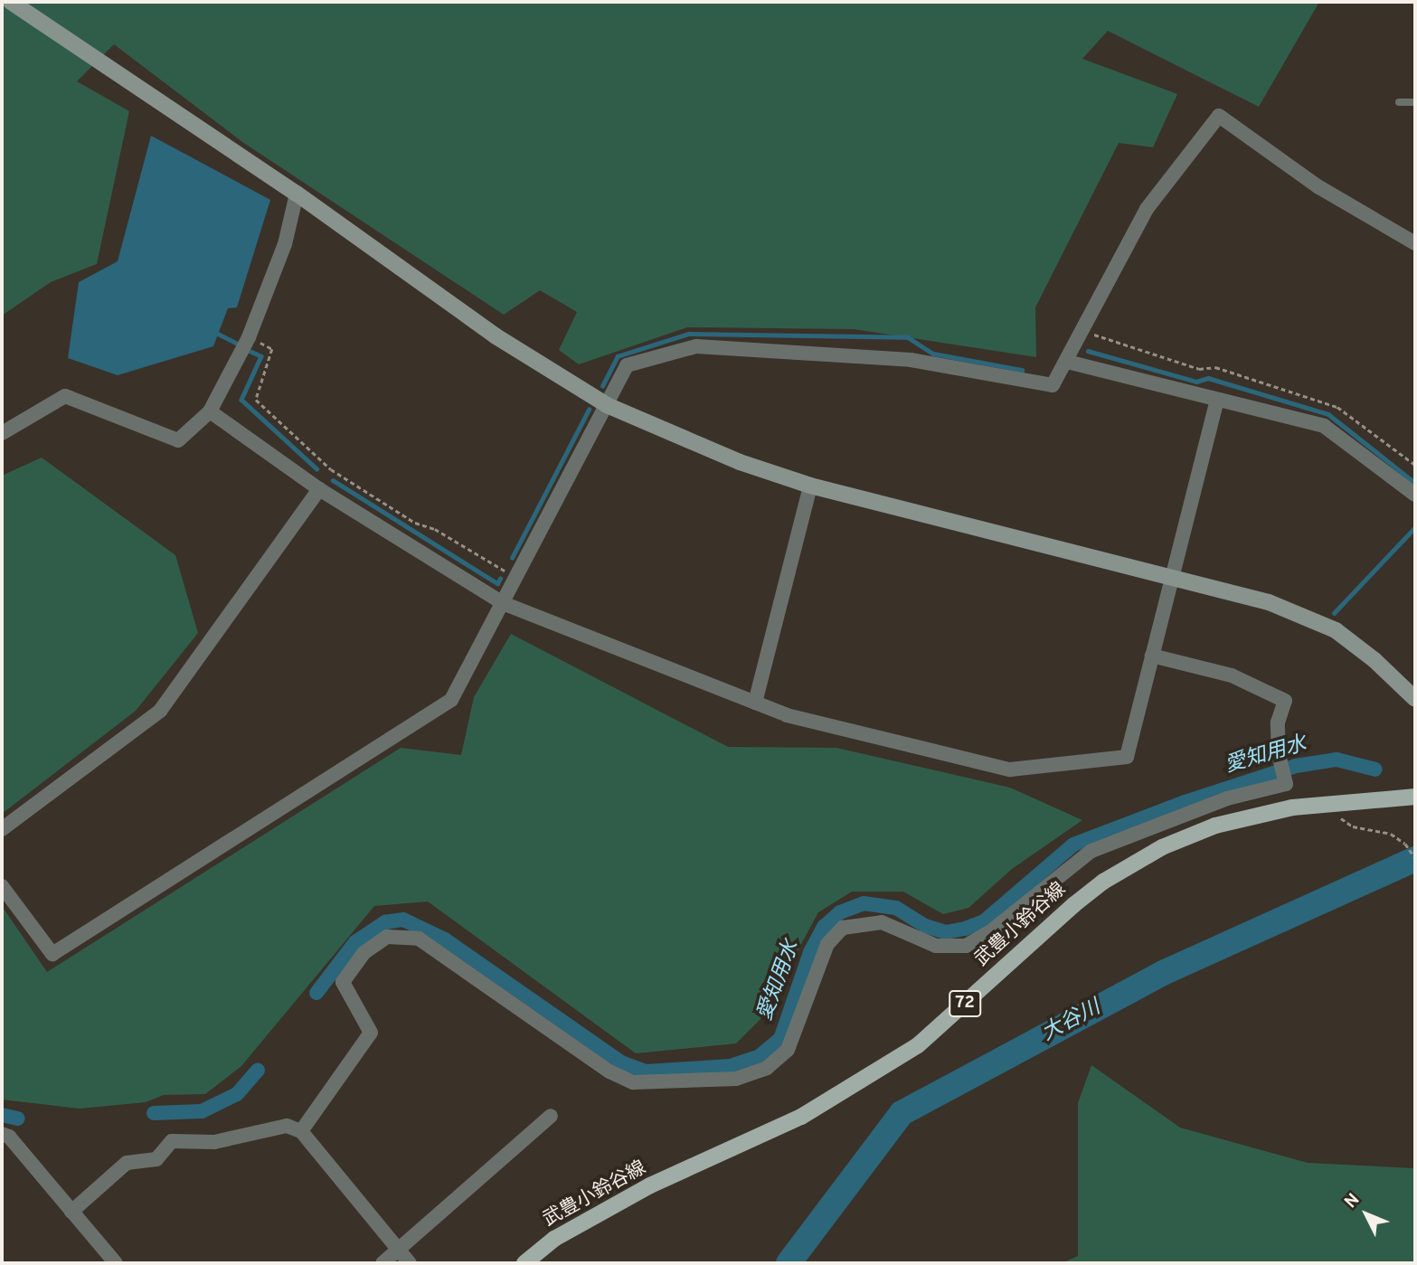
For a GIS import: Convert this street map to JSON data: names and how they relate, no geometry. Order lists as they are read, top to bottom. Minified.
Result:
{"streets":{"main road":["武豊小鈴谷線","72"]},"water":["愛知用水","大谷川"],"north":"top left"}
